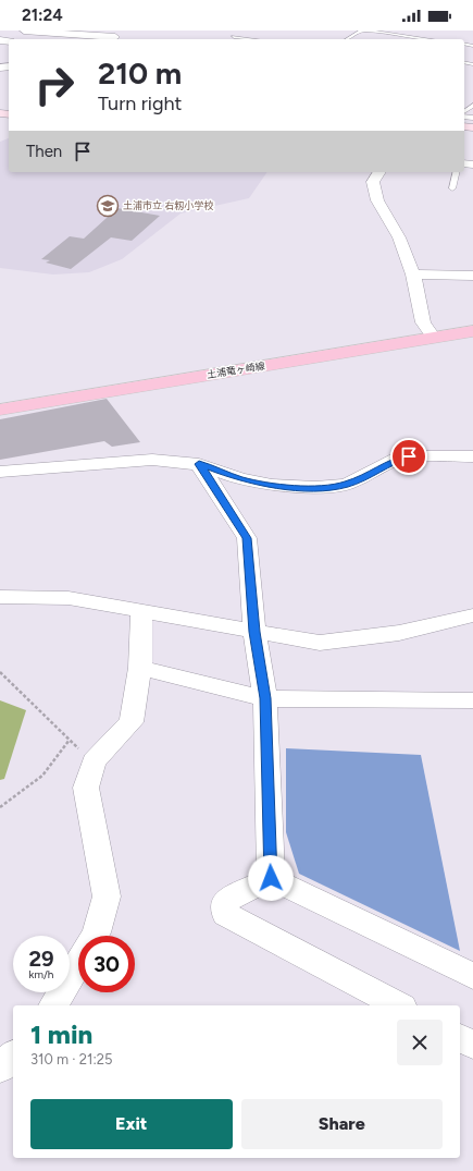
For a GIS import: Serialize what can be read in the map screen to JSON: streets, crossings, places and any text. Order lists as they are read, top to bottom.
{
  "streets": {
    "main road": ["土浦竜ヶ崎線"]
  },
  "places": {
    "school or university": ["土浦市立 右籾小学校"]
  },
  "page": {
    "status": "21:24",
    "turn": ["210 m", "Turn right"],
    "then": "Then",
    "speed": "29 km/h",
    "limit": "30",
    "heading": ["1 min", "310 m · 21:25"],
    "buttons": ["Exit", "Share"]
  }
}
